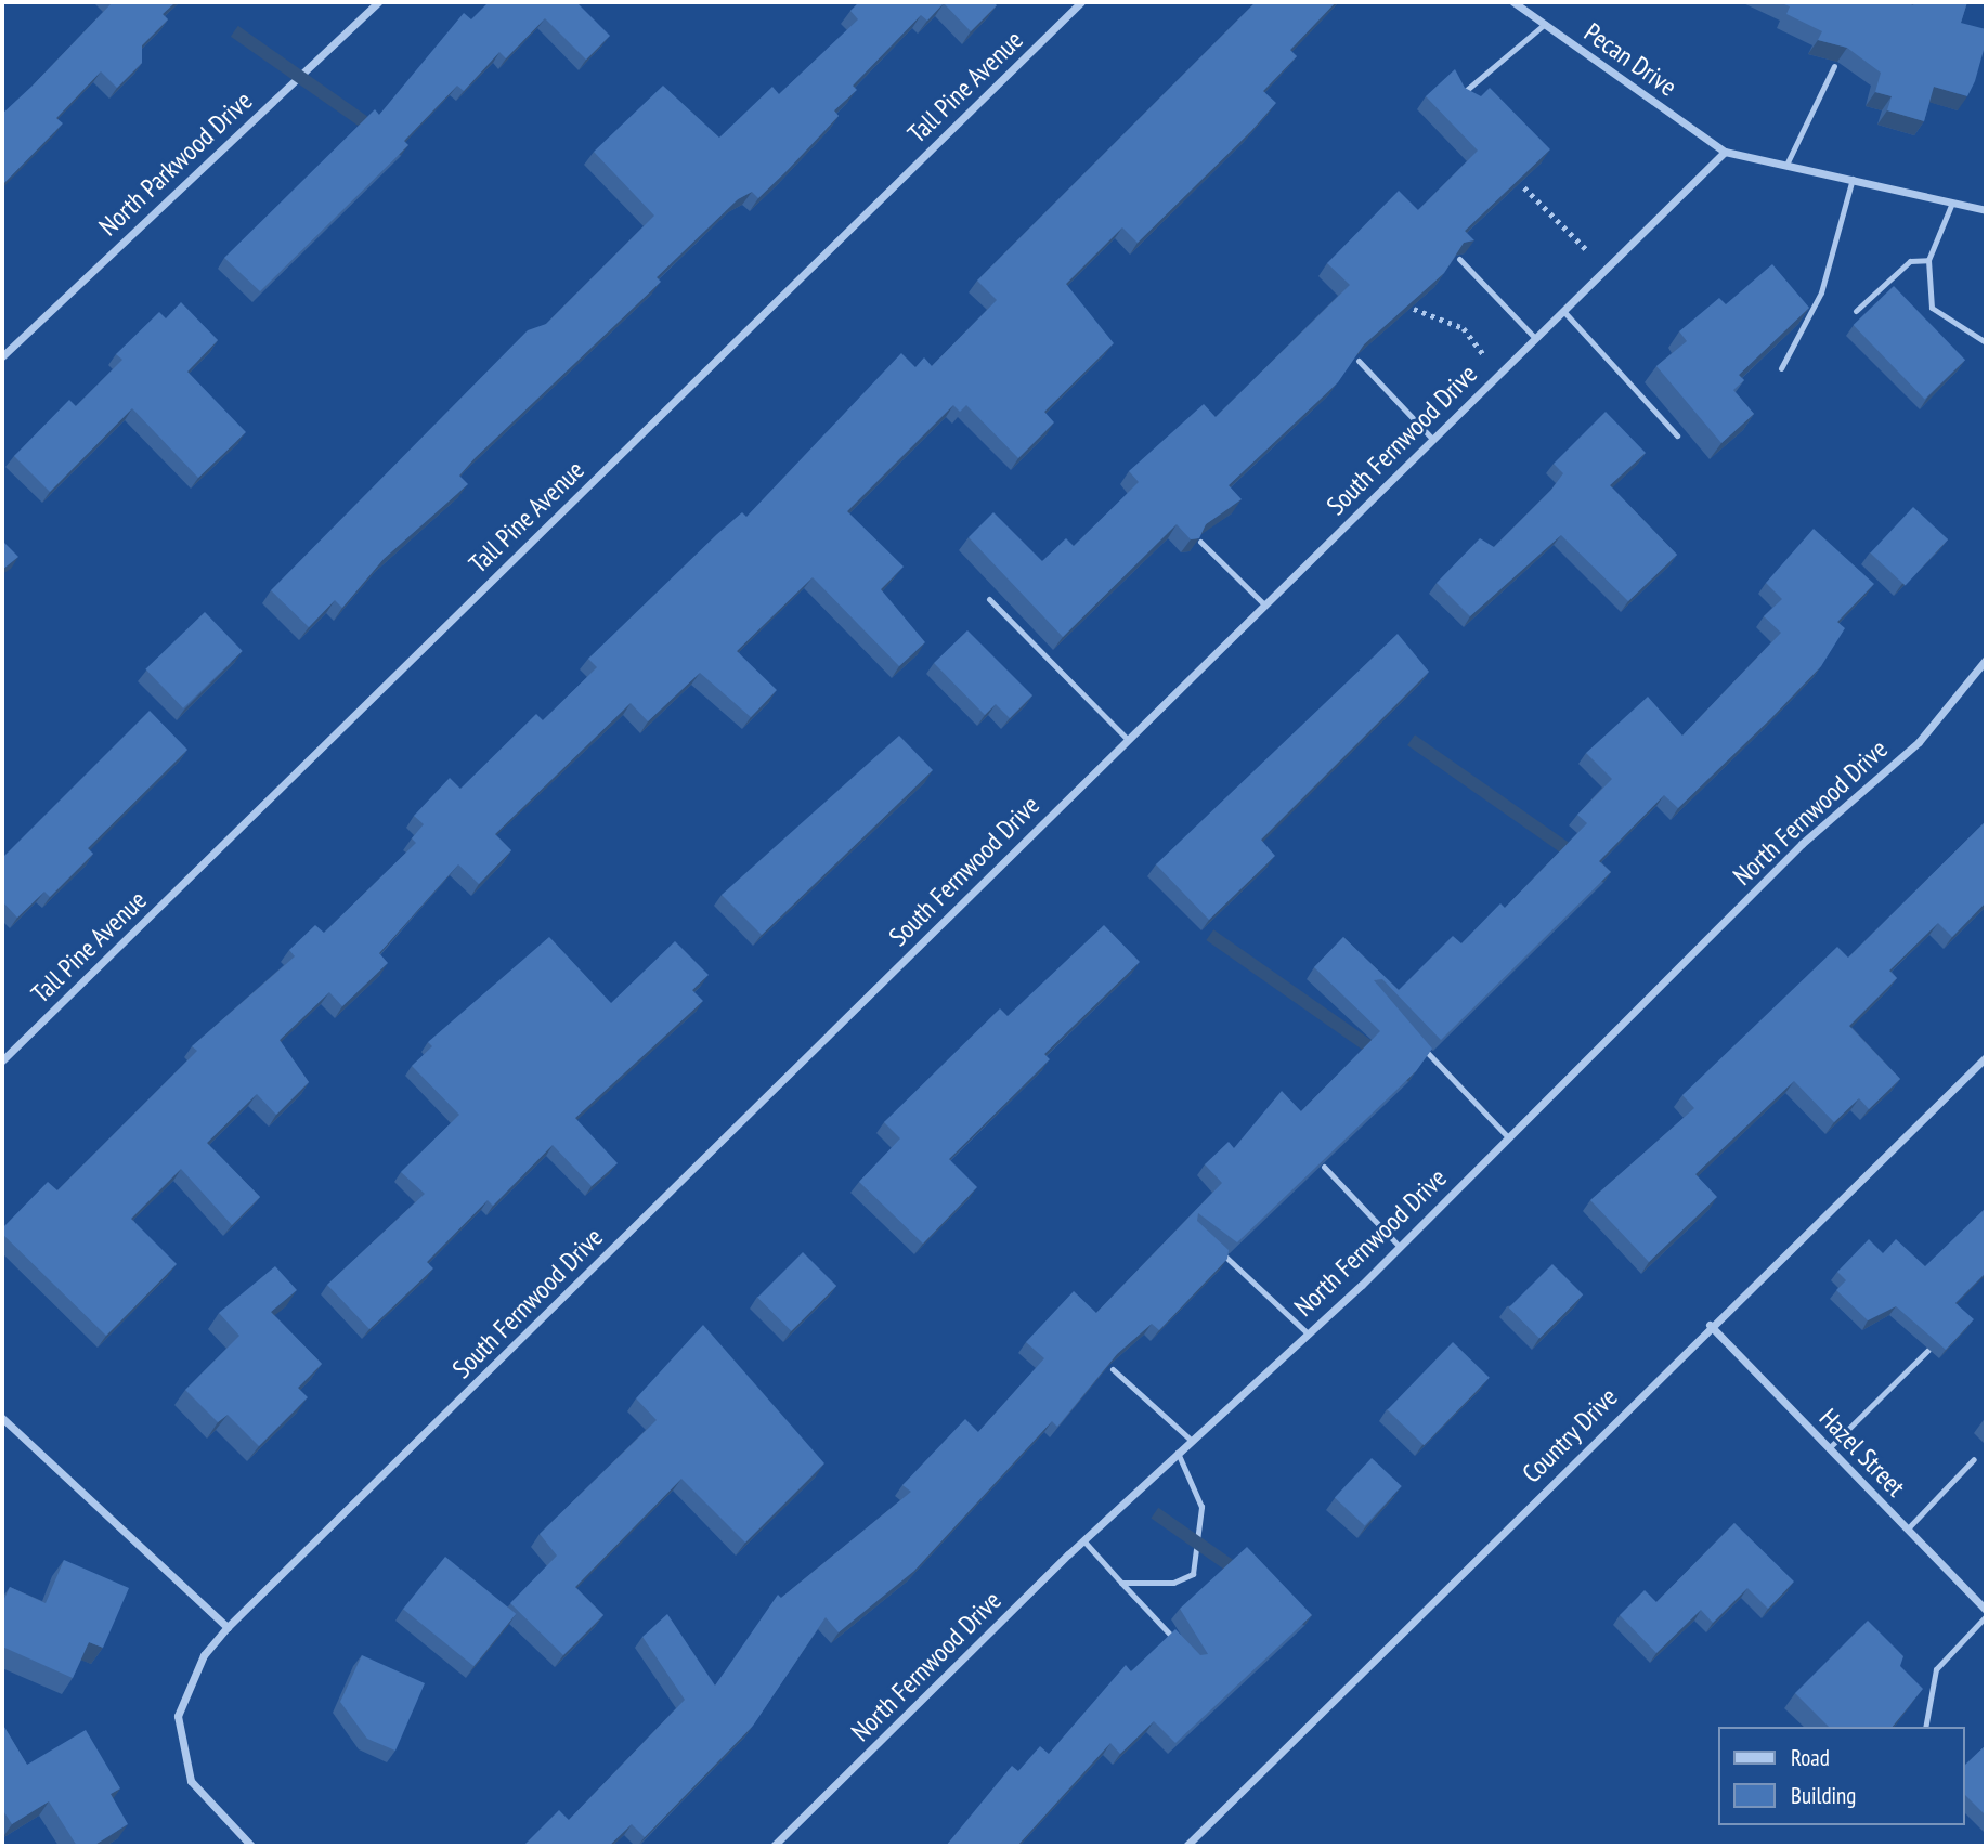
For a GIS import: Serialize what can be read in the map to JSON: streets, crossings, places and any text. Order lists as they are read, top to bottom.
{
  "streets": {
    "street": [
      "Pecan Drive",
      "Tall Pine Avenue",
      "North Parkwood Drive",
      "South Fernwood Drive",
      "North Fernwood Drive",
      "Country Drive",
      "Hazel Street"
    ]
  },
  "crossings": [
    ["Pecan Drive", "South Fernwood Drive"],
    ["Country Drive", "Hazel Street"]
  ],
  "legend": ["Road", "Building"]
}
